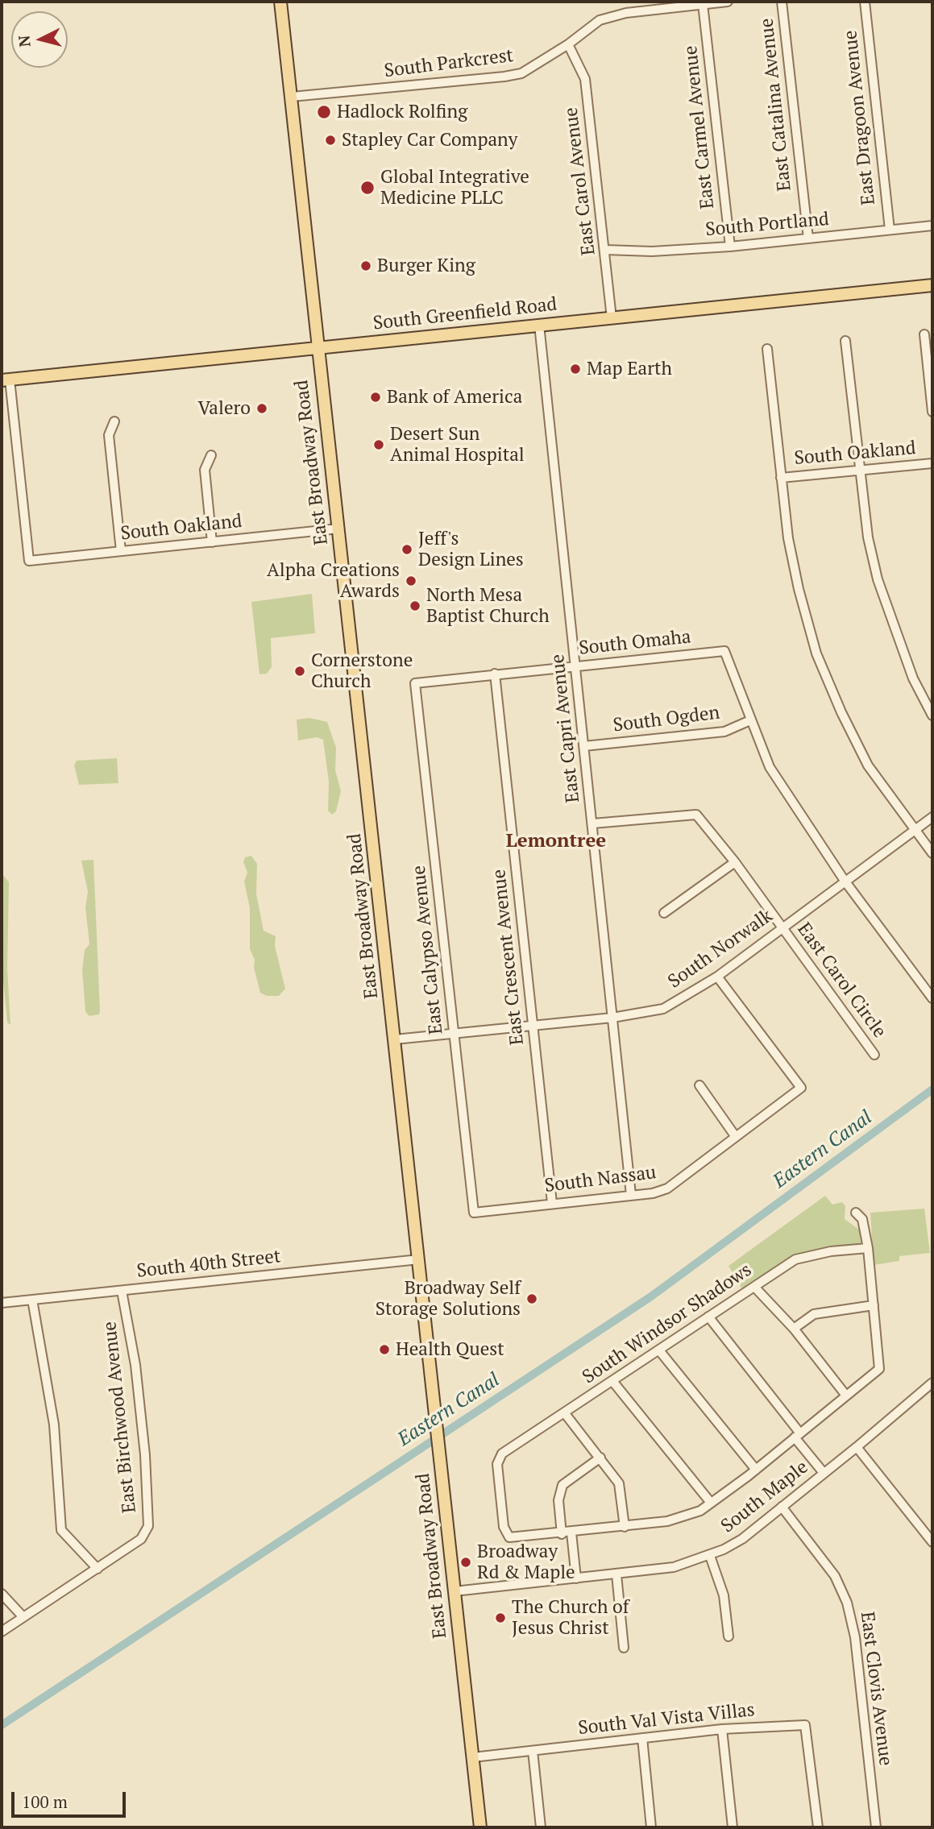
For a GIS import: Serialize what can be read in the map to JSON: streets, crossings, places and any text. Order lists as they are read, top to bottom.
{
  "streets": {
    "main road": ["South Greenfield Road", "East Broadway Road"],
    "street": [
      "South Parkcrest",
      "East Catalina Avenue",
      "East Dragoon Avenue",
      "East Carmel Avenue",
      "East Carol Avenue",
      "South Portland",
      "South Oakland",
      "South Omaha",
      "South Ogden",
      "East Capri Avenue",
      "South Norwalk",
      "East Calypso Avenue",
      "East Crescent Avenue",
      "East Carol Circle",
      "South Nassau",
      "South 40th Street",
      "South Windsor Shadows",
      "East Birchwood Avenue",
      "South Maple",
      "East Clovis Avenue",
      "South Val Vista Villas"
    ]
  },
  "crossings": [
    ["South Parkcrest", "East Carmel Avenue"],
    ["South Parkcrest", "East Carol Avenue"],
    ["South Parkcrest", "East Broadway Road"],
    ["East Catalina Avenue", "South Portland"],
    ["East Dragoon Avenue", "South Portland"],
    ["East Carmel Avenue", "South Portland"],
    ["East Carol Avenue", "South Portland"],
    ["East Carol Avenue", "South Greenfield Road"],
    ["South Greenfield Road", "South Oakland"],
    ["South Greenfield Road", "East Broadway Road"],
    ["South Greenfield Road", "East Capri Avenue"],
    ["South Oakland", "East Broadway Road"],
    ["East Broadway Road", "South Norwalk"],
    ["East Broadway Road", "South 40th Street"],
    ["East Broadway Road", "South Maple"],
    ["East Broadway Road", "South Val Vista Villas"],
    ["South Omaha", "South Ogden"],
    ["South Omaha", "East Capri Avenue"],
    ["South Omaha", "East Calypso Avenue"],
    ["South Omaha", "East Crescent Avenue"],
    ["South Ogden", "East Capri Avenue"],
    ["East Capri Avenue", "South Norwalk"],
    ["East Capri Avenue", "South Nassau"],
    ["South Norwalk", "East Calypso Avenue"],
    ["South Norwalk", "East Crescent Avenue"],
    ["South Norwalk", "East Carol Circle"],
    ["South Norwalk", "South Nassau"],
    ["East Calypso Avenue", "South Nassau"],
    ["East Crescent Avenue", "South Nassau"],
    ["South 40th Street", "East Birchwood Avenue"],
    ["South Maple", "East Clovis Avenue"]
  ],
  "districts": ["Lemontree"],
  "water": ["Eastern Canal"],
  "places": [
    "Hadlock Rolfing",
    "Stapley Car Company",
    "Global Integrative Medicine PLLC",
    "Burger King",
    "Map Earth",
    "Bank of America",
    "Valero",
    "Desert Sun Animal Hospital",
    "Jeff's Design Lines",
    "Alpha Creations Awards",
    "North Mesa Baptist Church",
    "Cornerstone Church",
    "Broadway Self Storage Solutions",
    "Health Quest",
    "Broadway Rd & Maple",
    "The Church of Jesus Christ"
  ],
  "scale_bar": "100 m",
  "north": "left"
}
